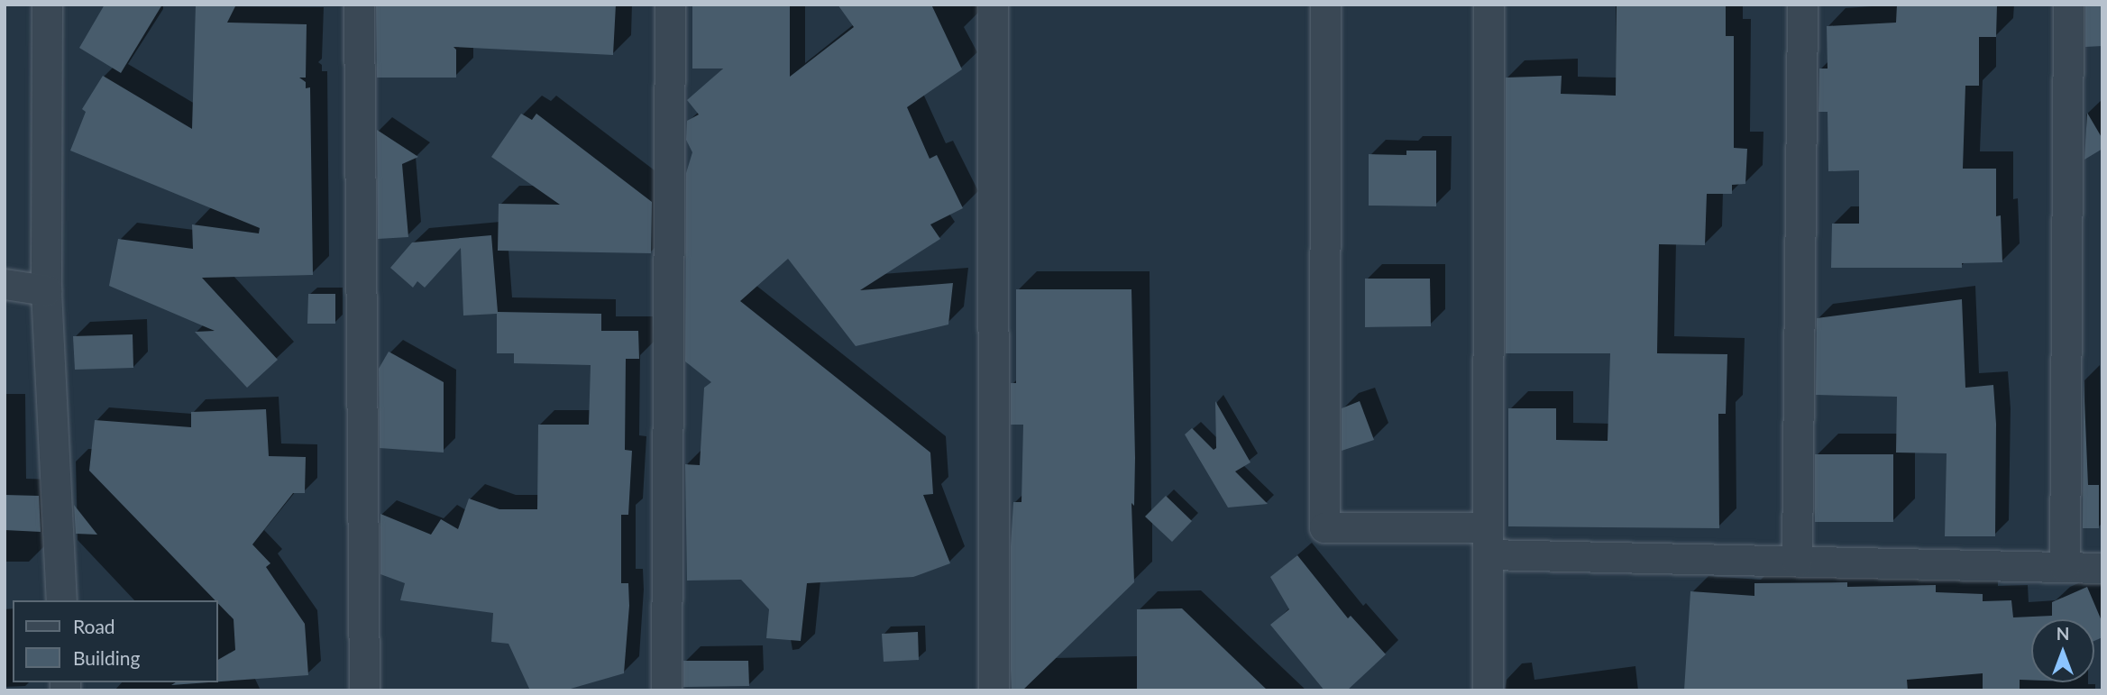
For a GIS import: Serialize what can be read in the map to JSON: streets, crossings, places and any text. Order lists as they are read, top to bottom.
{
  "legend": ["Road", "Building"],
  "north": "top"
}
